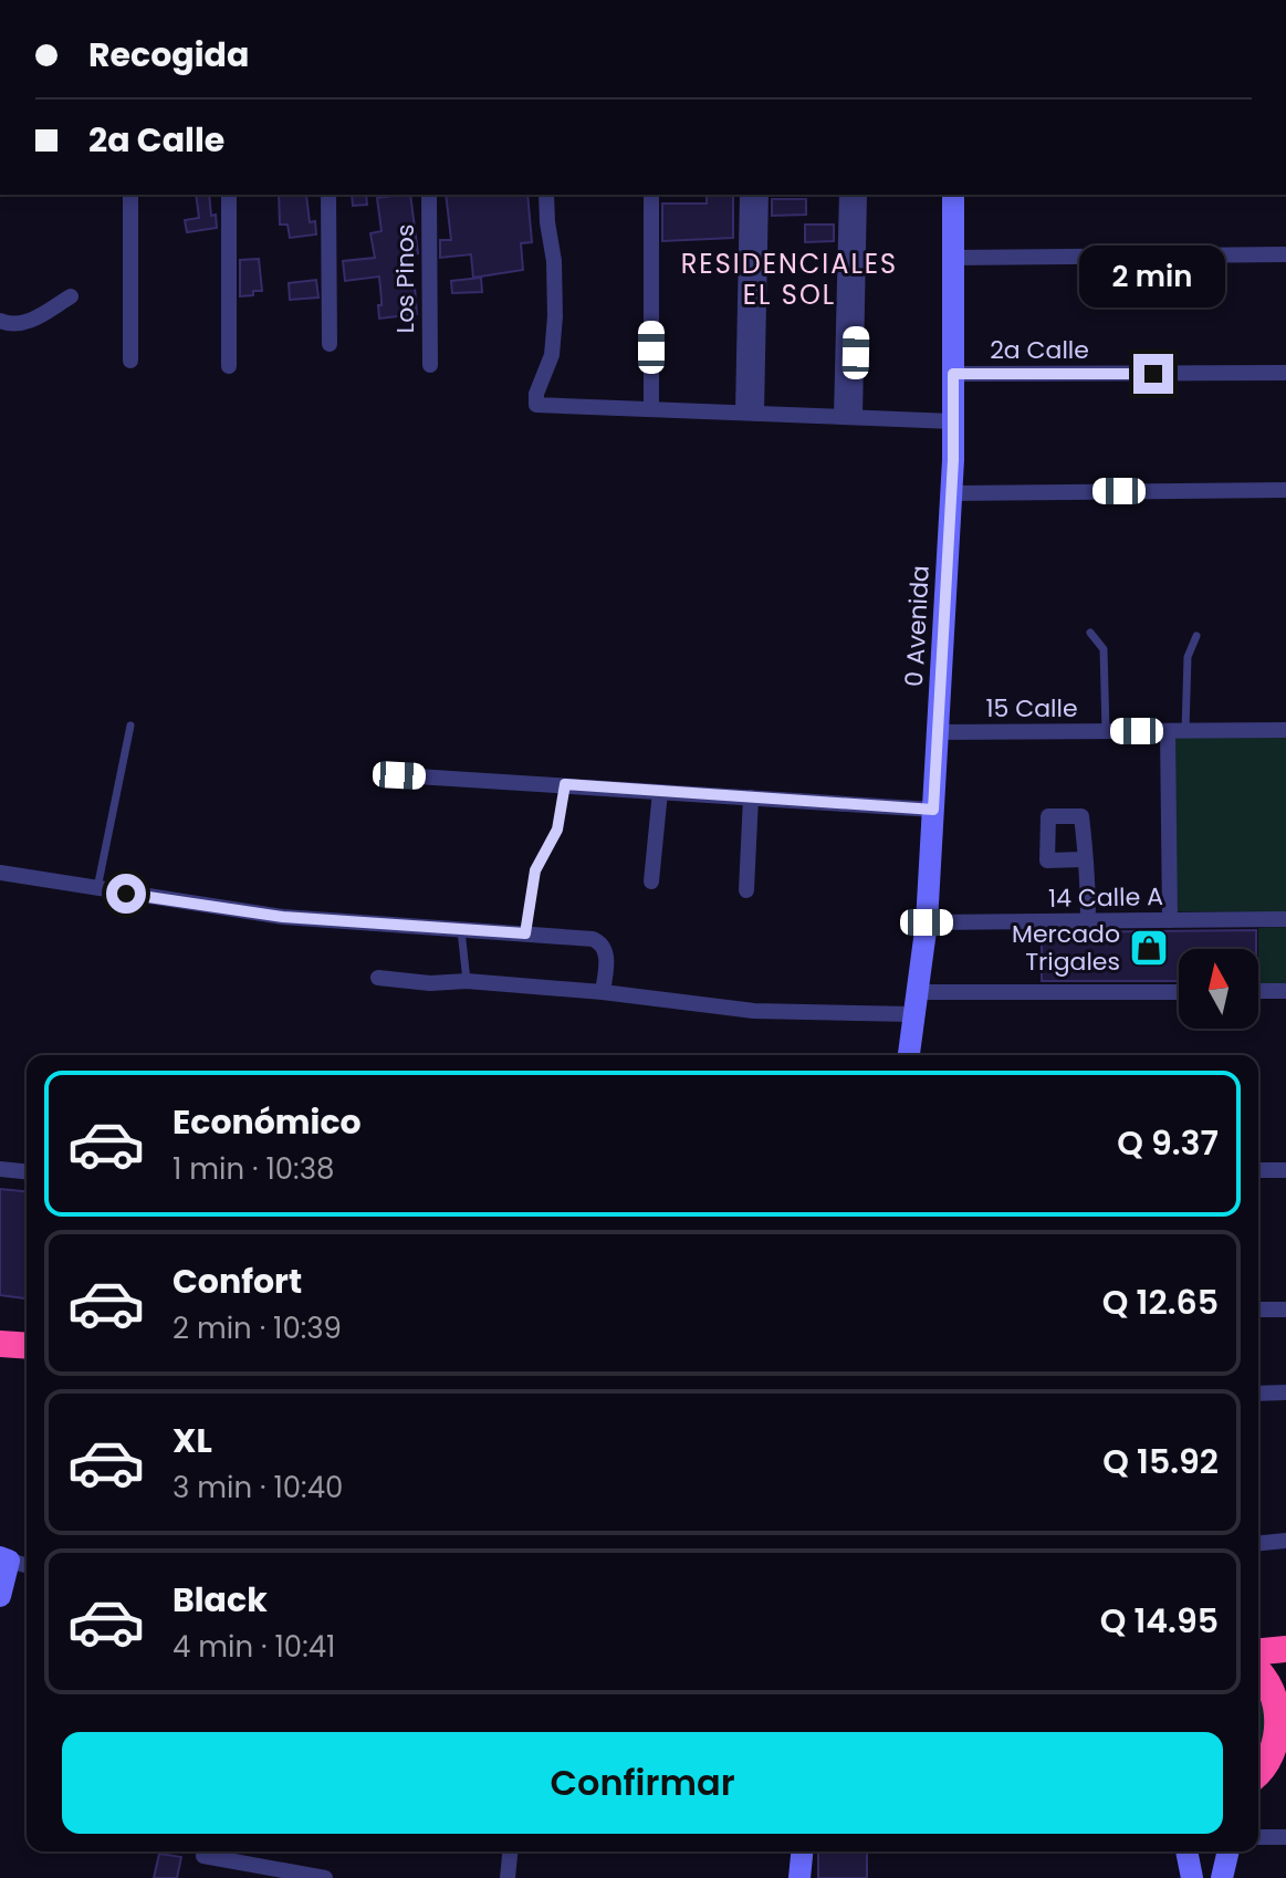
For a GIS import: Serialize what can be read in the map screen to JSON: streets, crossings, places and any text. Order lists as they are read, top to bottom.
{
  "streets": {
    "street": [
      "Los Pinos",
      "2a Calle",
      "0 Avenida",
      "15 Calle",
      "14 Calle A"
    ]
  },
  "crossings": [
    ["2a Calle", "0 Avenida"],
    ["0 Avenida", "15 Calle"],
    ["0 Avenida", "14 Calle A"]
  ],
  "districts": ["RESIDENCIALES EL SOL"],
  "places": {
    "shop": ["Mercado Trigales"]
  },
  "north": "top",
  "page": {
    "banner": ["Recogida", "2a Calle"],
    "bubble": "2 min",
    "list": [
      {
        "name": "Económico",
        "note": "1 min · 10:38",
        "value": "Q 9.37"
      },
      {
        "name": "Confort",
        "note": "2 min · 10:39",
        "value": "Q 12.65"
      },
      {
        "name": "XL",
        "note": "3 min · 10:40",
        "value": "Q 15.92"
      },
      {
        "name": "Black",
        "note": "4 min · 10:41",
        "value": "Q 14.95"
      }
    ],
    "buttons": "Confirmar"
  }
}
